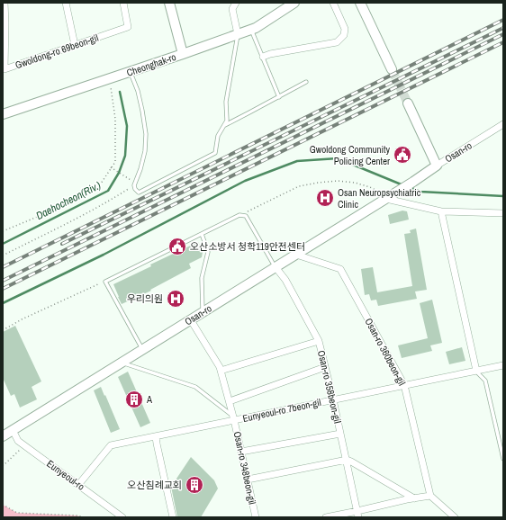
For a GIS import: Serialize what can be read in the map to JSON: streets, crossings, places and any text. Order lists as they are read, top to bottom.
{
  "streets": {
    "street": [
      "Gwoldong-ro 69beon-gil",
      "Cheonghak-ro",
      "Osan-ro",
      "Osan-ro 360beon-gil",
      "Osan-ro 358beon-gil",
      "Eunyeoul-ro 7beon-gil",
      "Osan-ro 348beon-gil",
      "Eunyeoul-ro"
    ]
  },
  "crossings": [
    ["Osan-ro", "Osan-ro 360beon-gil"],
    ["Osan-ro", "Osan-ro 358beon-gil"],
    ["Osan-ro", "Osan-ro 348beon-gil"],
    ["Osan-ro", "Eunyeoul-ro"],
    ["Osan-ro 360beon-gil", "Eunyeoul-ro 7beon-gil"],
    ["Osan-ro 358beon-gil", "Eunyeoul-ro 7beon-gil"],
    ["Eunyeoul-ro 7beon-gil", "Osan-ro 348beon-gil"],
    ["Eunyeoul-ro 7beon-gil", "Eunyeoul-ro"]
  ],
  "water": ["Daehocheon(Riv.)"],
  "places": {
    "public building": ["Gwoldong Community Policing Center", "오산소방서 청학119안전센터"],
    "hospital": ["Osan Neuropsychiatric Clinic", "우리의원"],
    "building": ["A", "오산침례교회"]
  }
}
